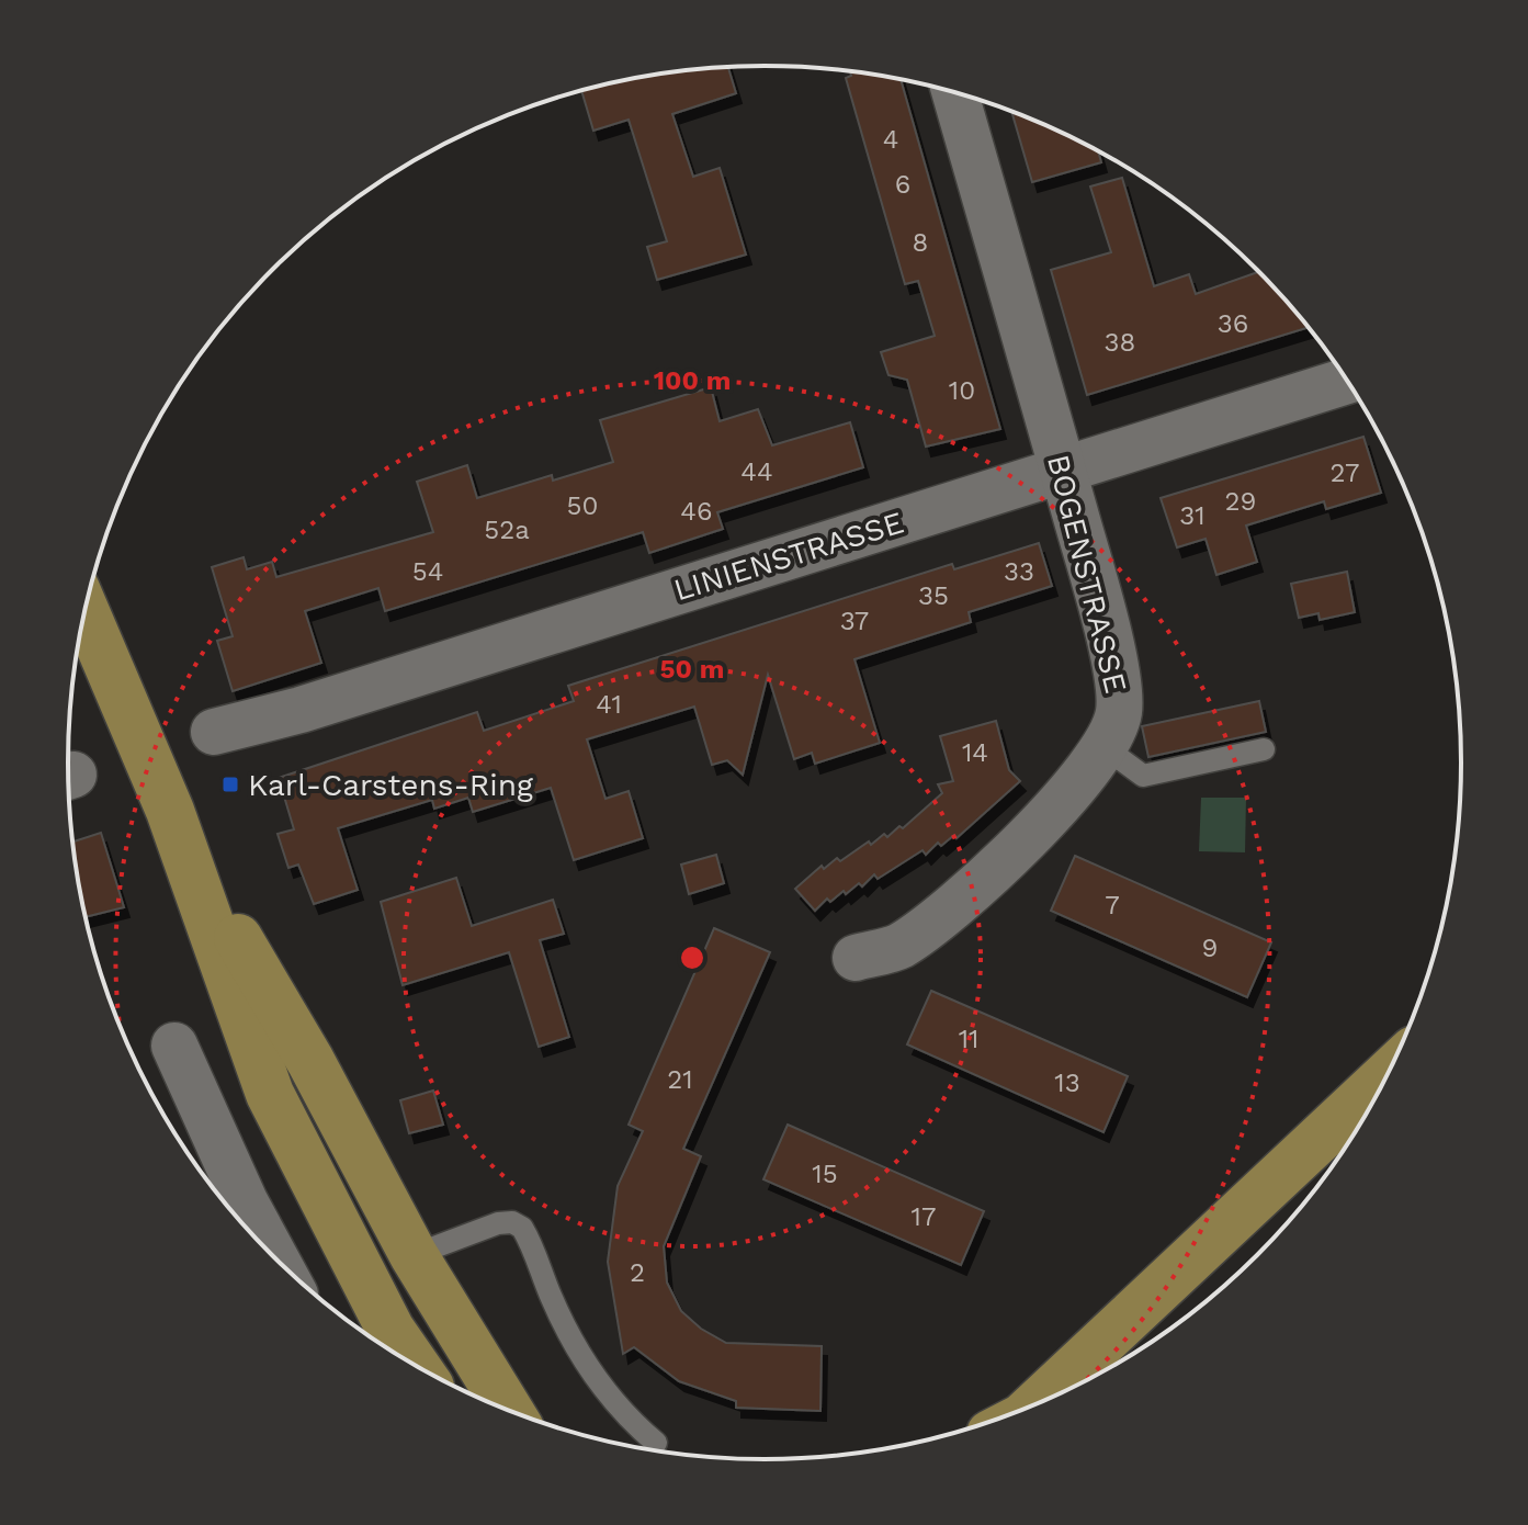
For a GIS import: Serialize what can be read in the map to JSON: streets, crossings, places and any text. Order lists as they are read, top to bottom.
{
  "streets": {
    "street": ["LINIENSTRASSE", "BOGENSTRASSE"]
  },
  "crossings": [
    ["LINIENSTRASSE", "BOGENSTRASSE"]
  ],
  "places": {
    "transit": ["Karl-Carstens-Ring"]
  },
  "house_numbers": [
    "4",
    "6",
    "8",
    "36",
    "38",
    "10",
    "44",
    "27",
    "29",
    "50",
    "46",
    "31",
    "52a",
    "54",
    "33",
    "35",
    "37",
    "41",
    "14",
    "7",
    "9",
    "11",
    "21",
    "13",
    "15",
    "17",
    "2"
  ],
  "rings": ["100 m", "50 m"]
}
